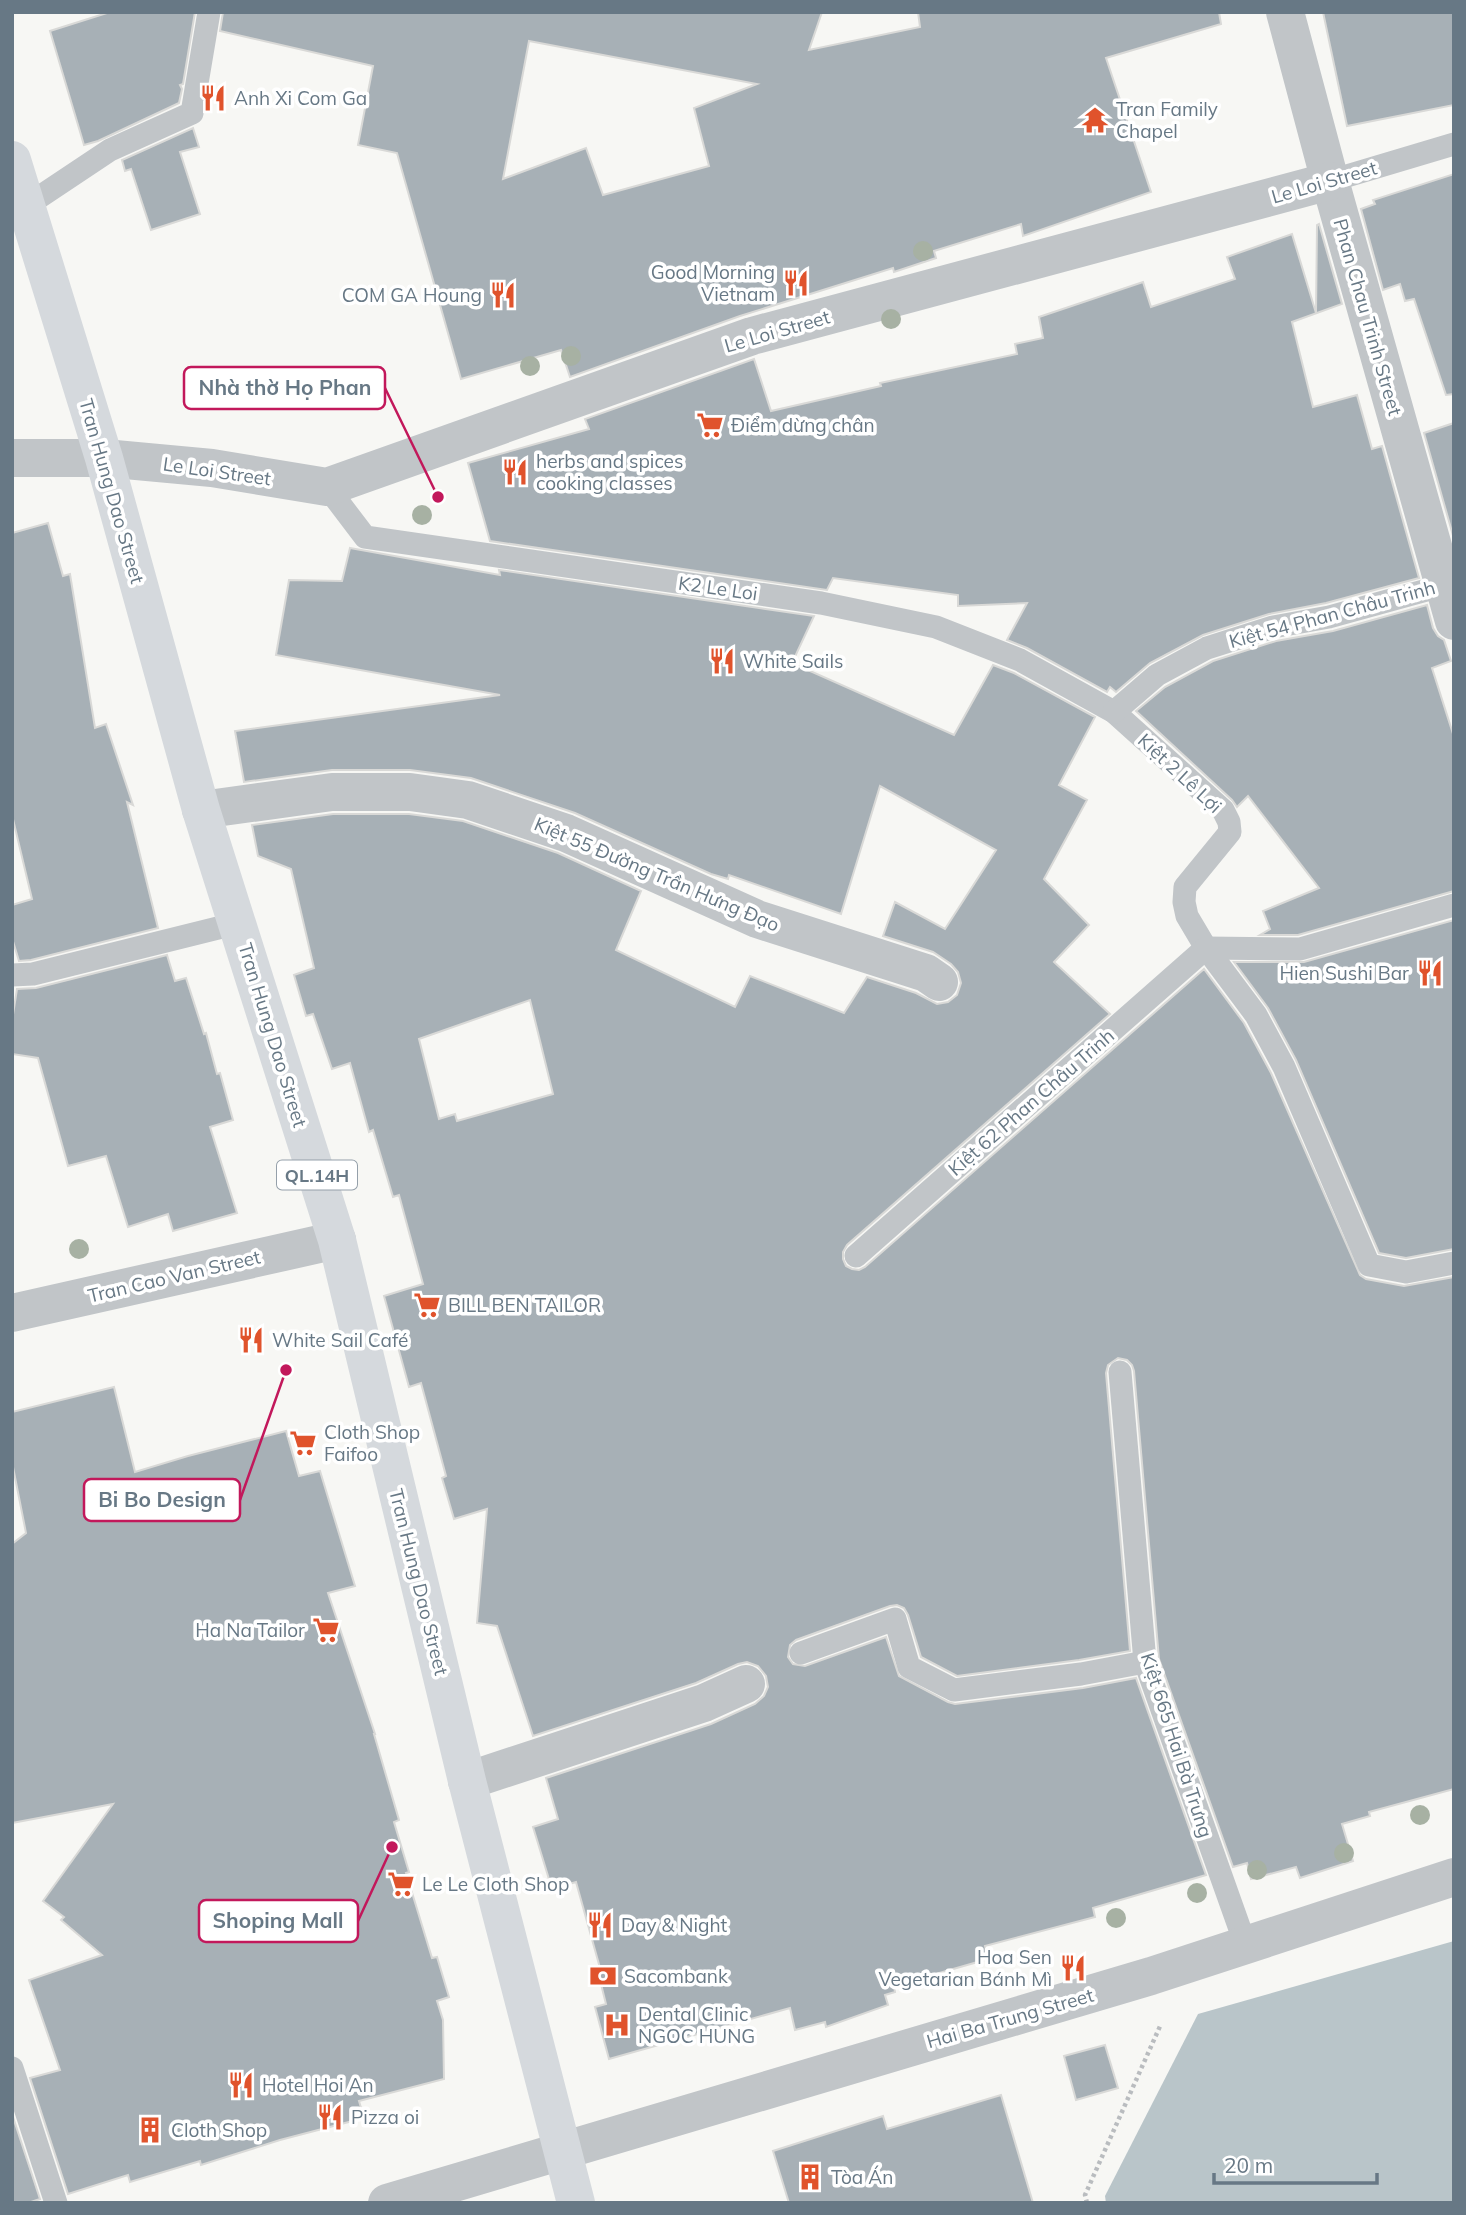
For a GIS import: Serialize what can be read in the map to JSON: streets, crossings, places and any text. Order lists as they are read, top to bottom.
{
  "streets": {
    "main road": ["Tran Hung Dao Street", "QL.14H"],
    "street": [
      "Le Loi Street",
      "Phan Chau Trinh Street",
      "Kiệt 55 Đường Trần Hưng Đạo",
      "Tran Cao Van Street",
      "Hai Ba Trung Street"
    ],
    "lane": [
      "K2 Le Loi",
      "Kiệt 54 Phan Châu Trinh",
      "Kiệt 2 Lê Lợi",
      "Kiệt 62 Phan Châu Trinh",
      "Kiệt 665 Hai Bà Trưng"
    ]
  },
  "crossings": [
    ["Le Loi Street", "Phan Chau Trinh Street"],
    ["Le Loi Street", "Tran Hung Dao Street"],
    ["Le Loi Street", "K2 Le Loi"],
    ["Phan Chau Trinh Street", "Kiệt 54 Phan Châu Trinh"],
    ["Tran Hung Dao Street", "Kiệt 55 Đường Trần Hưng Đạo"],
    ["Tran Hung Dao Street", "Tran Cao Van Street"],
    ["Tran Hung Dao Street", "Hai Ba Trung Street"],
    ["K2 Le Loi", "Kiệt 54 Phan Châu Trinh"],
    ["K2 Le Loi", "Kiệt 2 Lê Lợi"],
    ["Kiệt 54 Phan Châu Trinh", "Kiệt 2 Lê Lợi"],
    ["Kiệt 2 Lê Lợi", "Kiệt 62 Phan Châu Trinh"],
    ["Kiệt 665 Hai Bà Trưng", "Hai Ba Trung Street"]
  ],
  "places": {
    "restaurant": [
      "Anh Xi Com Ga",
      "Good Morning Vietnam",
      "COM GA Houng",
      "herbs and spices cooking classes",
      "White Sails",
      "Hien Sushi Bar",
      "White Sail Café",
      "Day & Night",
      "Hoa Sen Vegetarian Bánh Mì",
      "Hotel Hoi An",
      "Pizza oi"
    ],
    "temple": ["Tran Family Chapel"],
    "supermarket": [
      "Điểm dừng chân",
      "BILL BEN TAILOR",
      "Cloth Shop Faifoo",
      "Ha Na Tailor",
      "Le Le Cloth Shop"
    ],
    "other": ["Nhà thờ Họ Phan", "Bi Bo Design", "Shoping Mall"],
    "bank": ["Sacombank"],
    "hospital": ["Dental Clinic NGOC HUNG"],
    "building": ["Cloth Shop", "Tòa Án"]
  },
  "scale_bar": "20 m"
}
